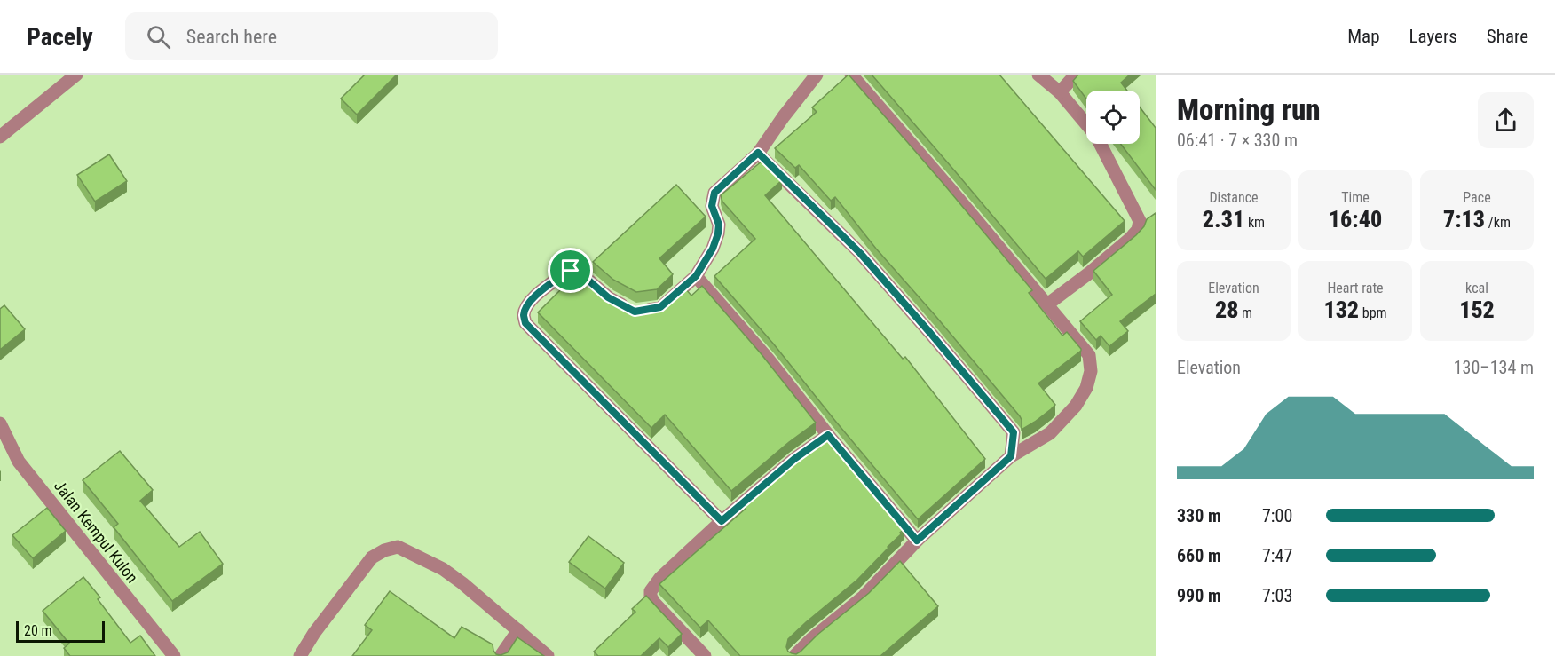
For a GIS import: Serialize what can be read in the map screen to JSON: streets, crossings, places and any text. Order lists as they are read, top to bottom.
{
  "streets": {
    "street": ["Jalan Kempul Kulon"]
  },
  "scale_bar": "20 m",
  "page": {
    "header": "Pacely",
    "search": "Search here",
    "nav": ["Map", "Layers", "Share"],
    "heading": ["Morning run", "06:41 · 7 × 330 m"],
    "stats": [
      ["Distance", "2.31 km"],
      ["Time", "16:40"],
      ["Pace", "7:13 /km"],
      ["Elevation", "28 m"],
      ["Heart rate", "132 bpm"],
      ["kcal", "152"]
    ],
    "chart": ["Elevation", "130–134 m"],
    "list": [
      {
        "name": "330 m",
        "note": "7:00"
      },
      {
        "name": "660 m",
        "note": "7:47"
      },
      {
        "name": "990 m",
        "note": "7:03"
      }
    ],
    "scale": "20 m"
  }
}
